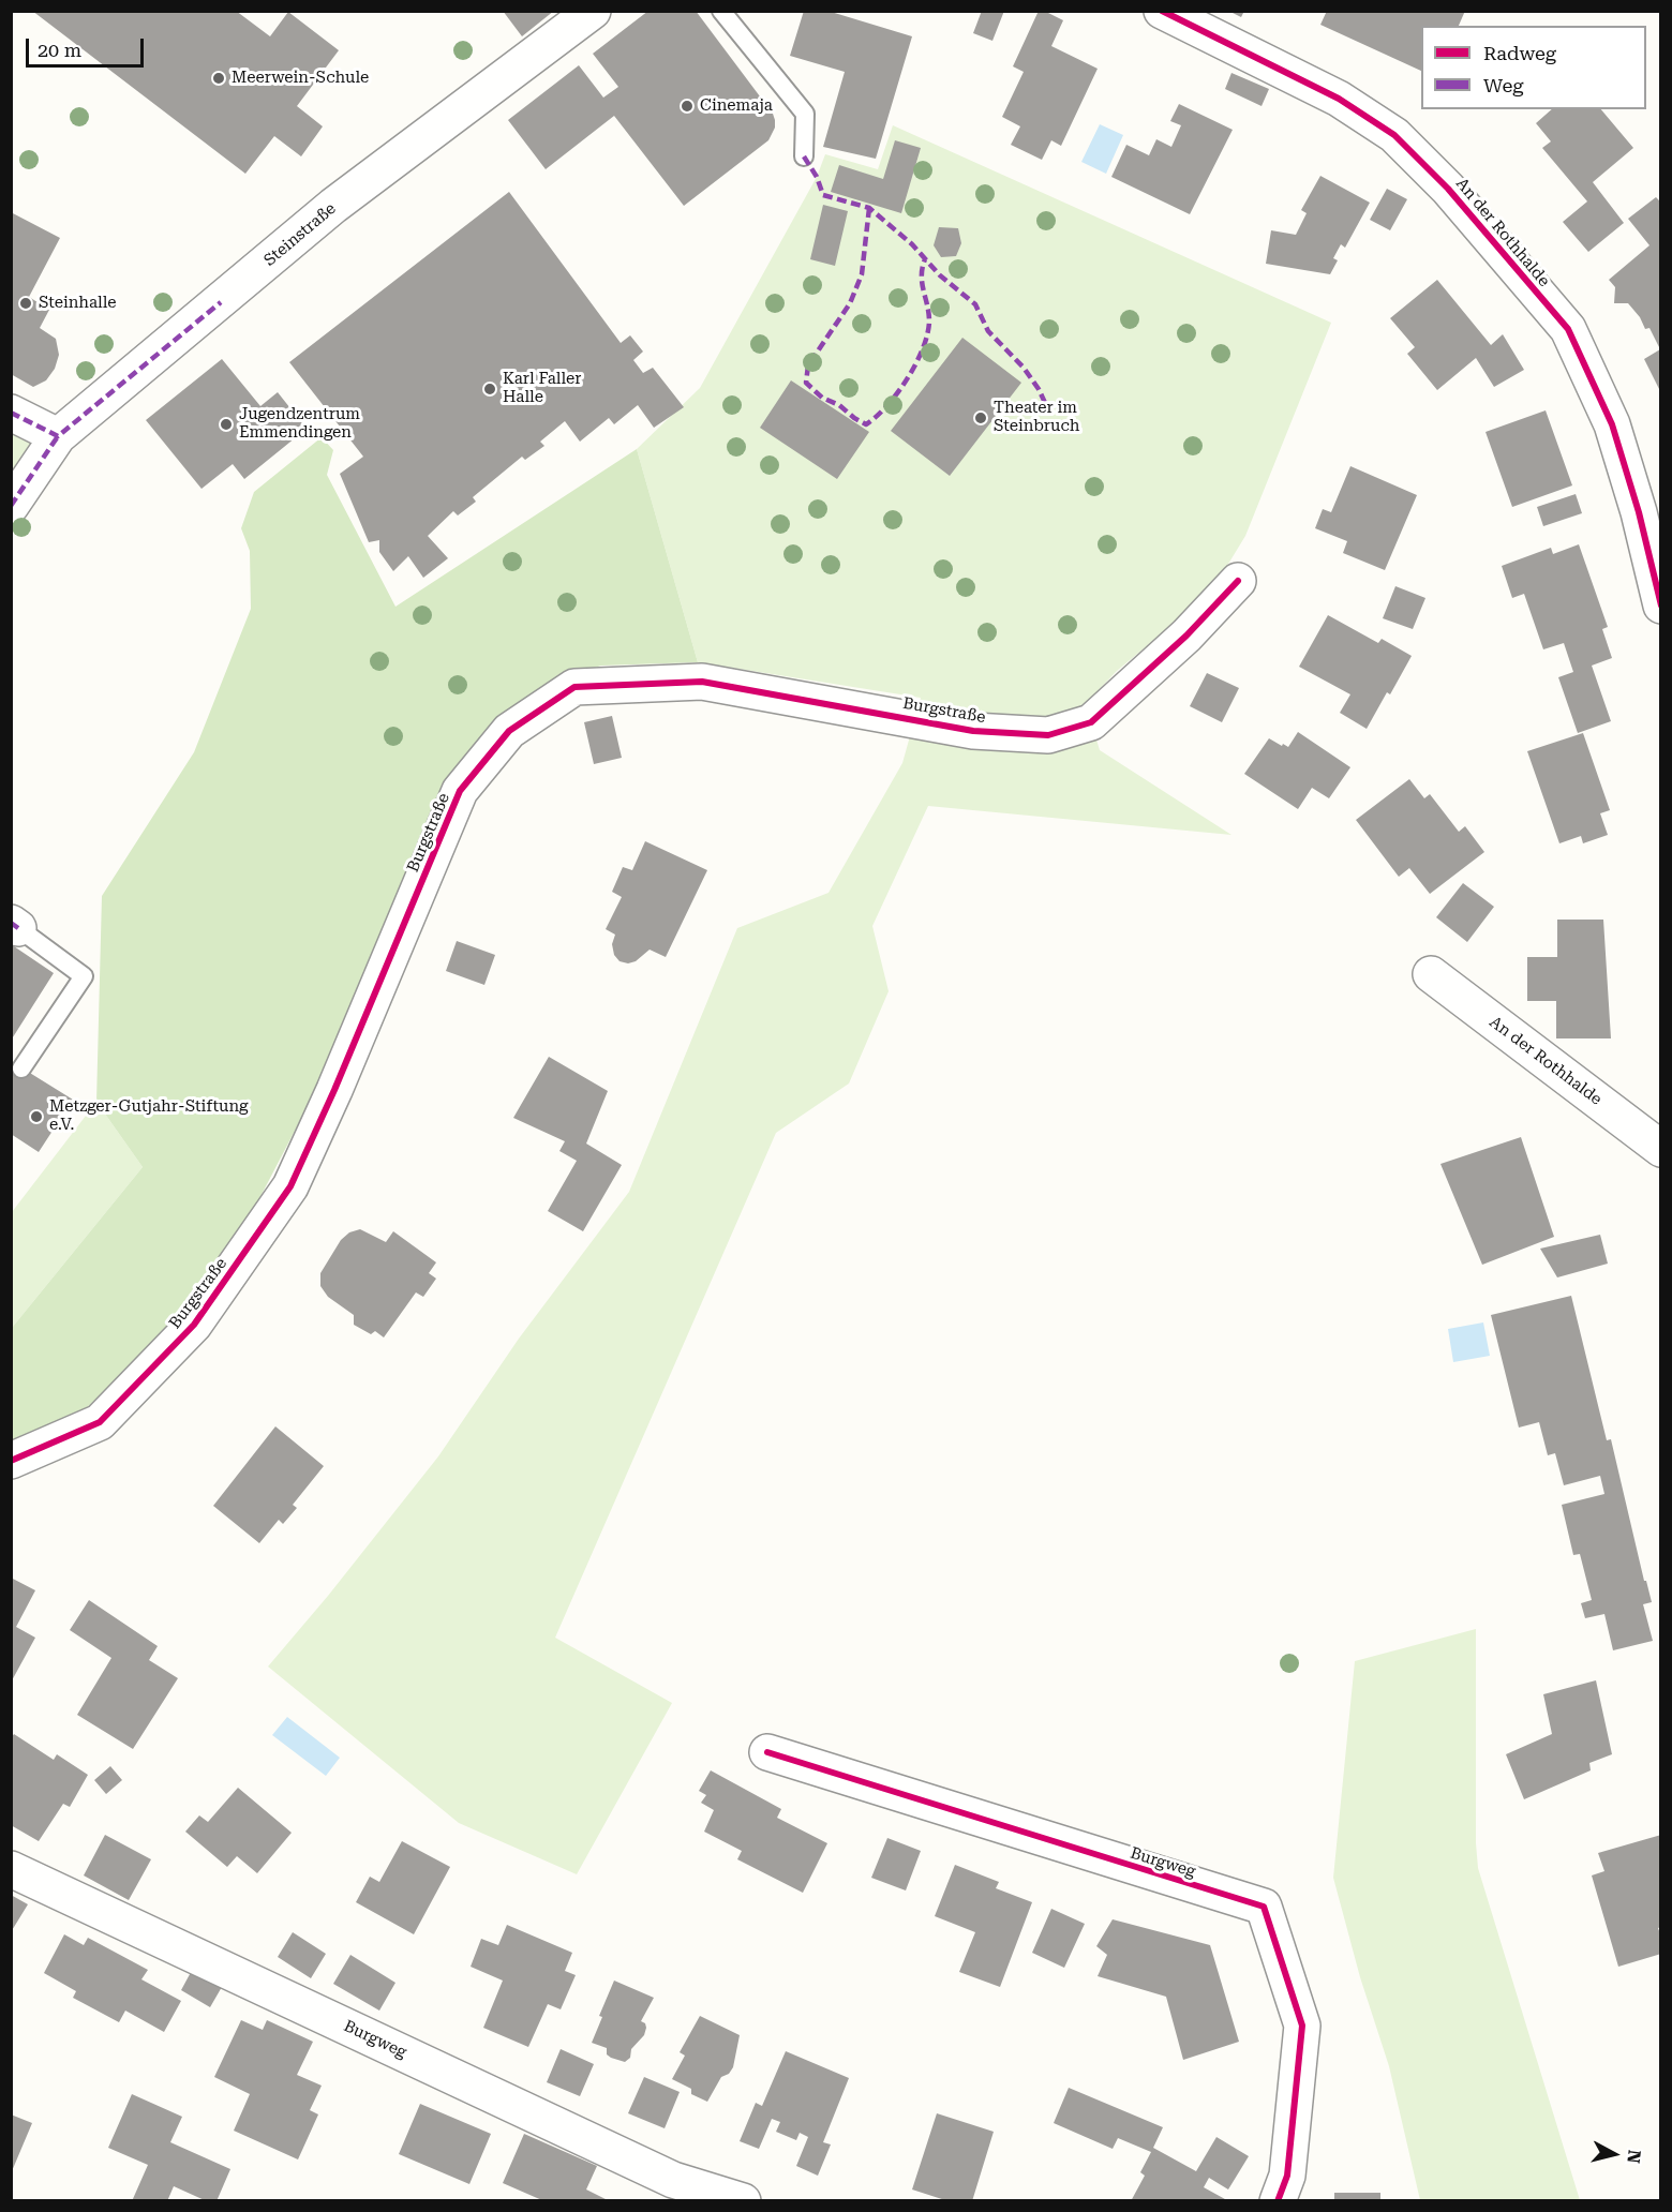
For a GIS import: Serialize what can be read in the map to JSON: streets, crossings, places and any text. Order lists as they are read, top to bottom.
{
  "streets": {
    "street": [
      "An der Rothhalde",
      "Steinstraße",
      "Burgstraße",
      "Burgweg"
    ]
  },
  "places": [
    "Meerwein-Schule",
    "Cinemaja",
    "Steinhalle",
    "Karl Faller Halle",
    "Theater im Steinbruch",
    "Jugendzentrum Emmendingen",
    "Metzger-Gutjahr-Stiftung e.V."
  ],
  "legend": ["Radweg", "Weg"],
  "scale_bar": "20 m",
  "north": "right"
}
